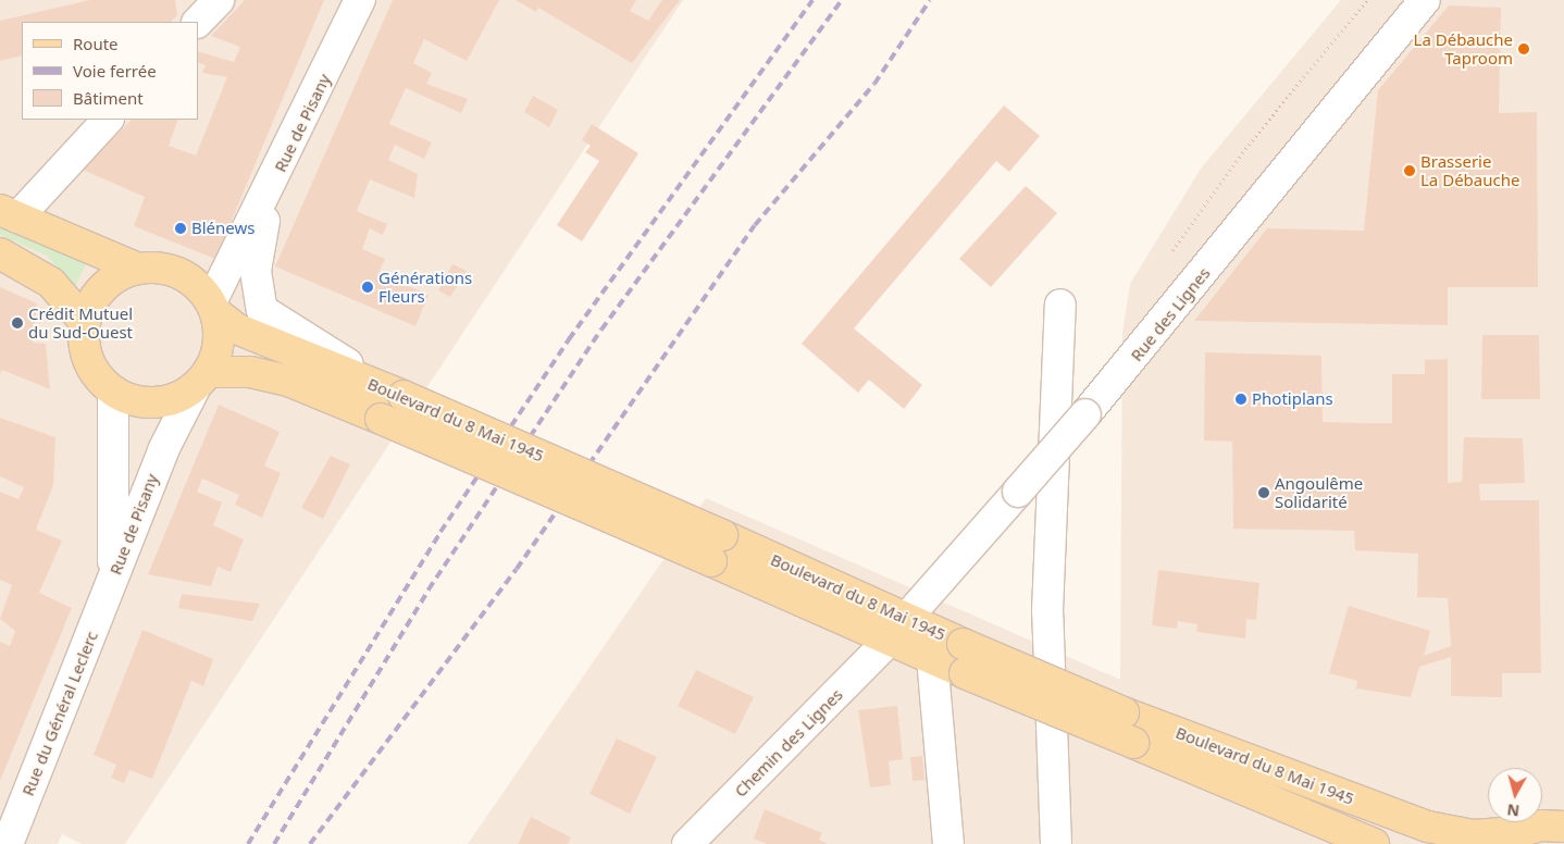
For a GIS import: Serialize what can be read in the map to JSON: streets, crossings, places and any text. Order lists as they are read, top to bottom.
{
  "streets": {
    "main road": ["Boulevard du 8 Mai 1945"],
    "street": [
      "Rue de Pisany",
      "Rue des Lignes",
      "Rue du Général Leclerc",
      "Chemin des Lignes"
    ]
  },
  "crossings": [
    ["Rue de Pisany", "Boulevard du 8 Mai 1945"],
    ["Rue de Pisany", "Rue du Général Leclerc"],
    ["Rue des Lignes", "Boulevard du 8 Mai 1945"],
    ["Rue des Lignes", "Chemin des Lignes"],
    ["Boulevard du 8 Mai 1945", "Chemin des Lignes"]
  ],
  "places": [
    "La Débauche Taproom",
    "Brasserie La Débauche",
    "Blénews",
    "Générations Fleurs",
    "Crédit Mutuel du Sud-Ouest",
    "Photiplans",
    "Angoulême Solidarité"
  ],
  "legend": ["Route", "Voie ferrée", "Bâtiment"],
  "north": "bottom"
}
